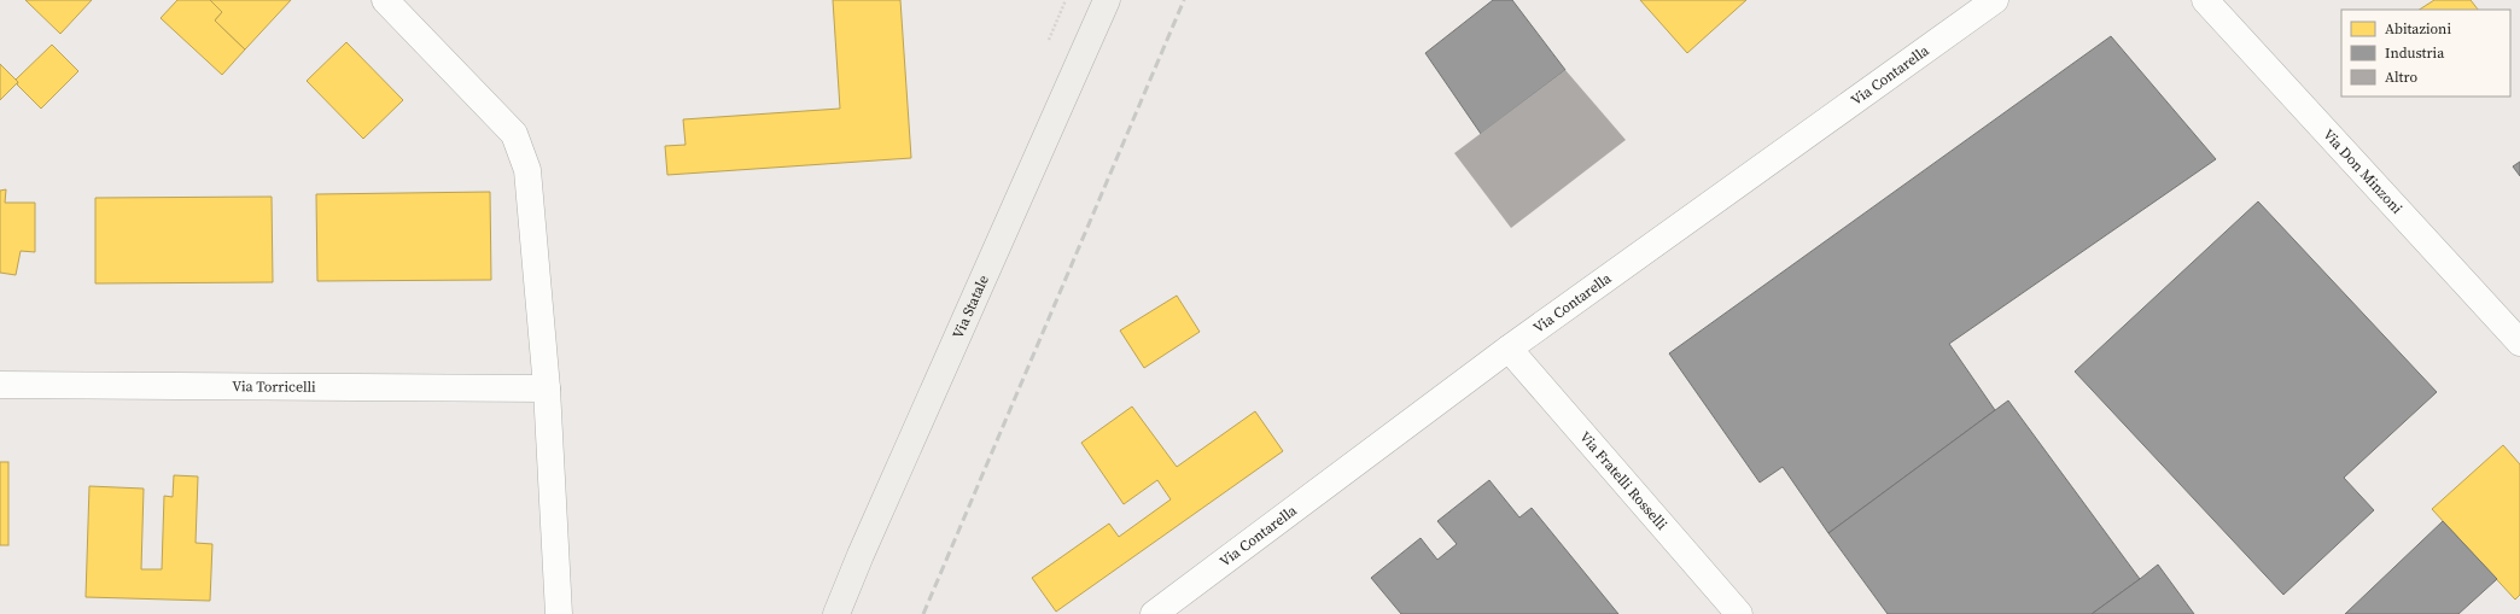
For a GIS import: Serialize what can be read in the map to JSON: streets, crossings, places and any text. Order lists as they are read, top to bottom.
{
  "streets": {
    "main road": ["Via Statale"],
    "street": [
      "Via Contarella",
      "Via Don Minzoni",
      "Via Torricelli",
      "Via Fratelli Rosselli"
    ]
  },
  "crossings": [
    ["Via Contarella", "Via Fratelli Rosselli"]
  ],
  "legend": ["Abitazioni", "Industria", "Altro"]
}
